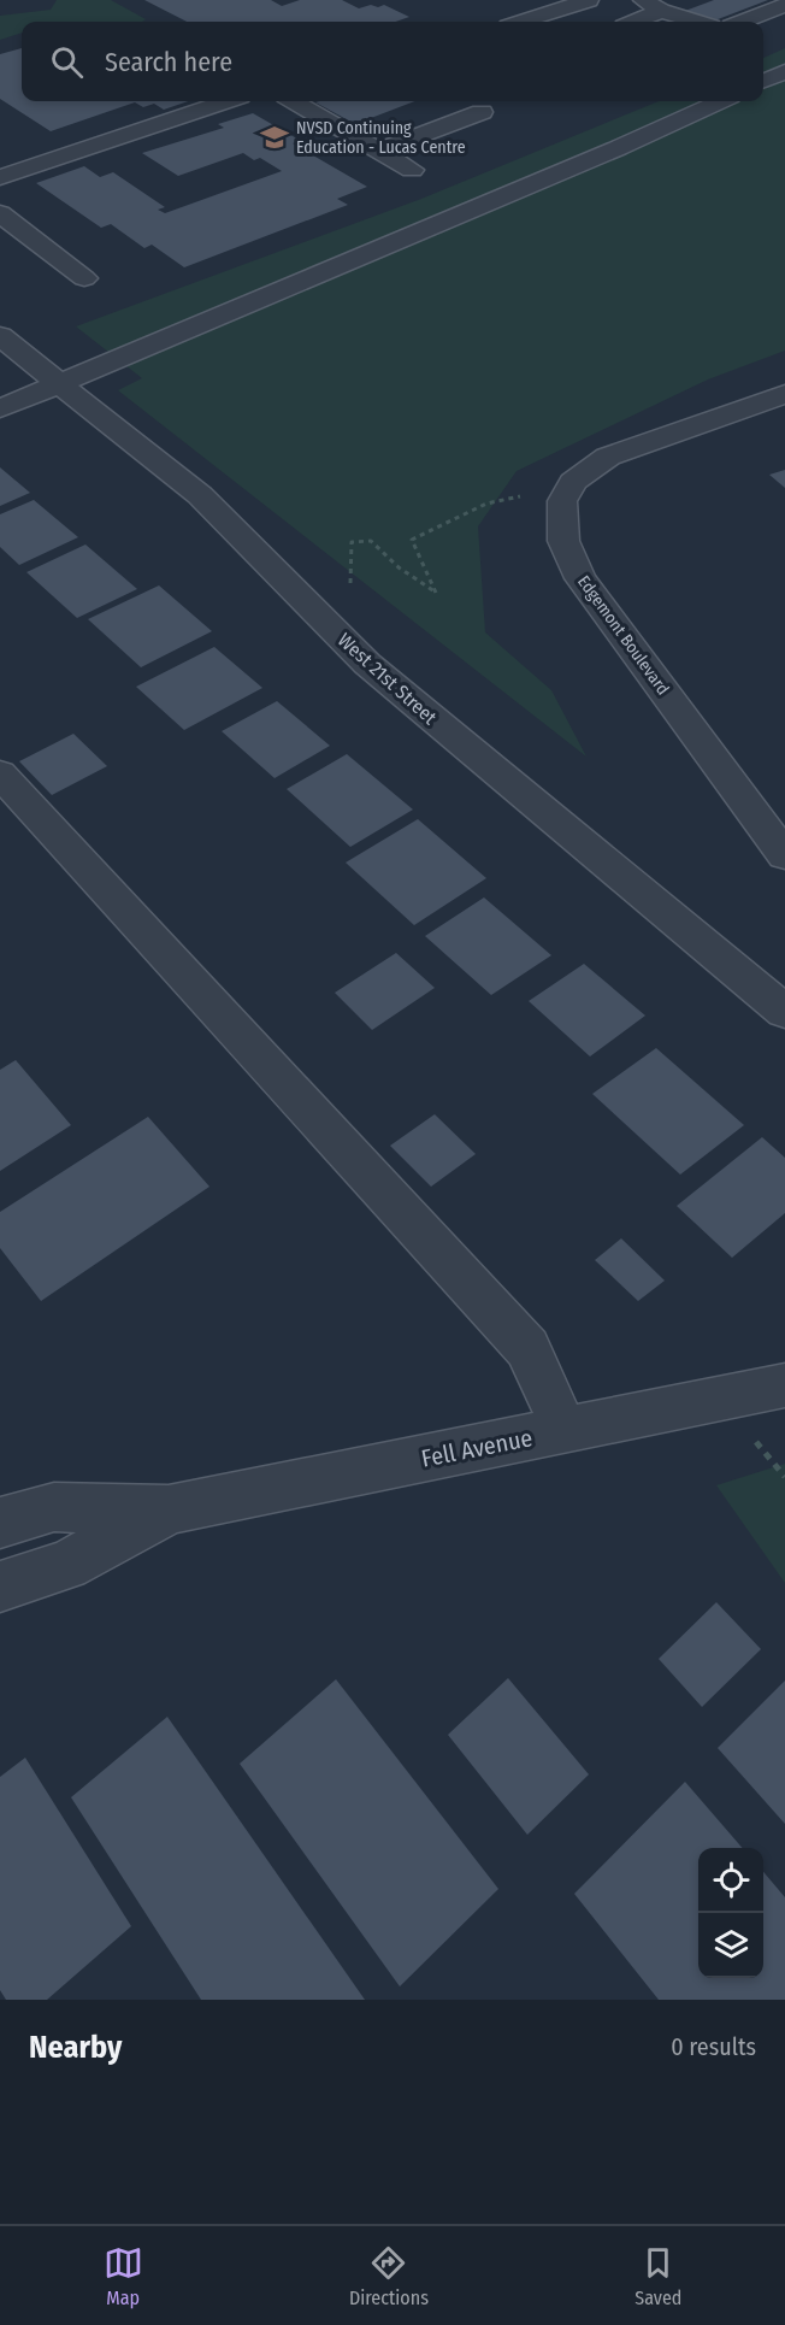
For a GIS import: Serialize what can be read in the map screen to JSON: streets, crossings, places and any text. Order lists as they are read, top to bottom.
{
  "streets": {
    "street": ["Edgemont Boulevard", "West 21st Street", "Fell Avenue"]
  },
  "places": {
    "school or university": ["NVSD Continuing Education - Lucas Centre"]
  },
  "page": {
    "search": "Search here",
    "heading": ["Nearby", "0 results"],
    "nav": ["Map", "Directions", "Saved"]
  }
}
